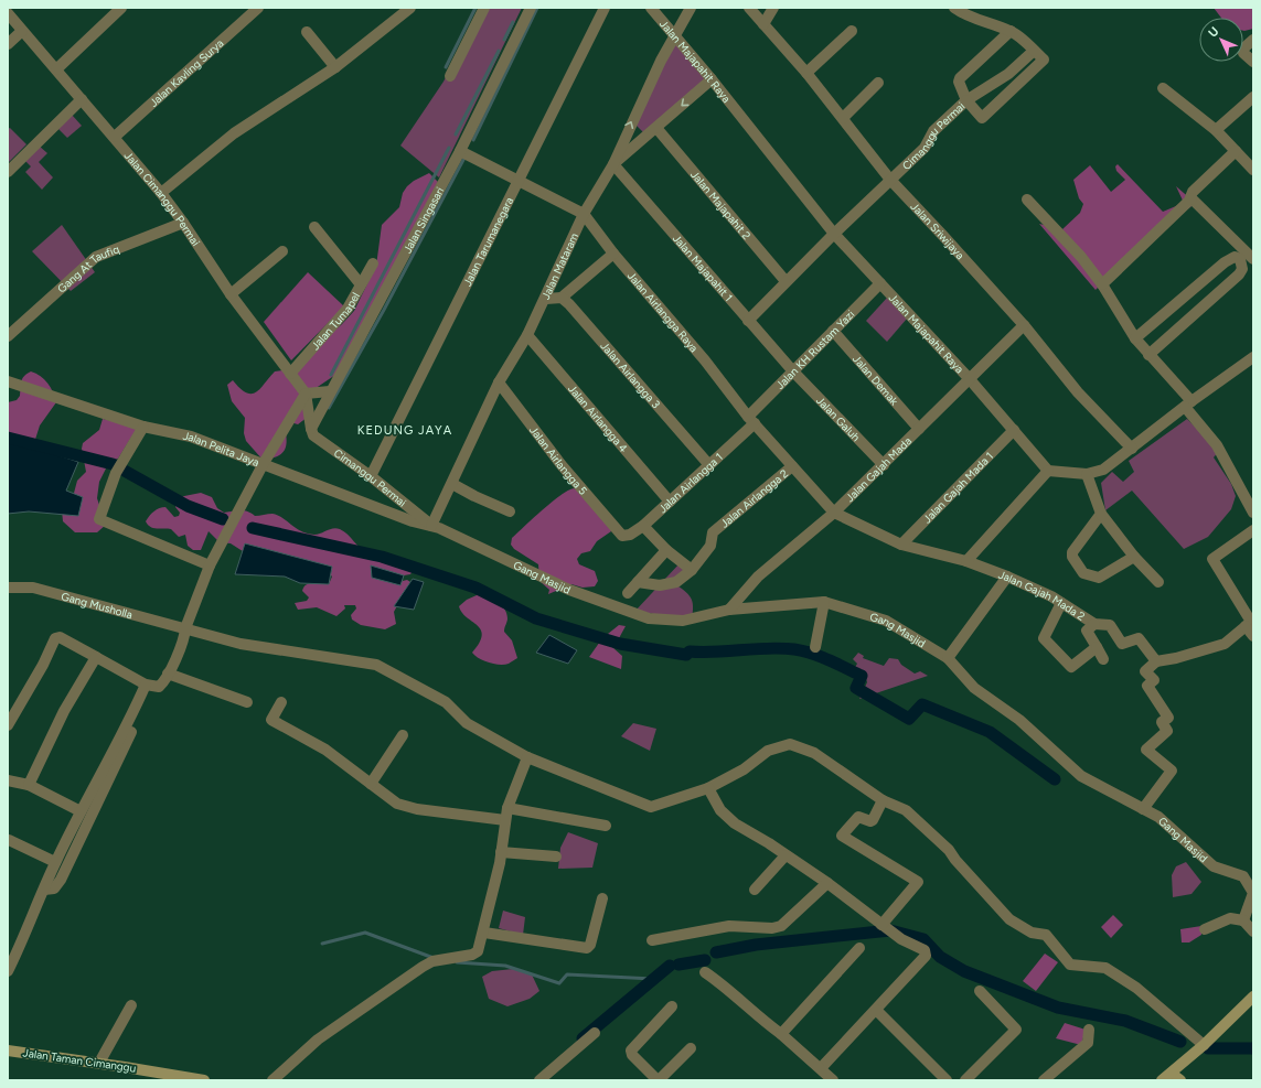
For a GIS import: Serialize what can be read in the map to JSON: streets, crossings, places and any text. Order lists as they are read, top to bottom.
{
  "streets": {
    "street": [
      "Jalan Majapahit Raya",
      "Jalan Kavling Surya",
      "Cimanggu Permai",
      "Jalan Cimanggu Permai",
      "Jalan Majapahit 2",
      "Jalan Singasari",
      "Jalan Sriwijaya",
      "Jalan Tarumanegara",
      "Jalan Mataram",
      "Jalan Majapahit 1",
      "Gang At Taufiq",
      "Jalan Airlangga Raya",
      "Jalan Tumapel",
      "Jalan KH Rustam Yazi",
      "Jalan Airlangga 3",
      "Jalan Demak",
      "Jalan Airlangga 4",
      "Jalan Galuh",
      "Jalan Pelita Jaya",
      "Jalan Airlangga 5",
      "Jalan Gajah Mada",
      "Jalan Airlangga 1",
      "Jalan Gajah Mada 1",
      "Jalan Airlangga 2",
      "Gang Masjid",
      "Jalan Gajah Mada 2",
      "Gang Musholla",
      "Jalan Taman Cimanggu"
    ]
  },
  "crossings": [
    ["Jalan Majapahit Raya", "Cimanggu Permai"],
    ["Jalan Majapahit Raya", "Jalan Mataram"],
    ["Jalan Majapahit Raya", "Jalan KH Rustam Yazi"],
    ["Jalan Majapahit Raya", "Jalan Gajah Mada"],
    ["Jalan Majapahit Raya", "Jalan Gajah Mada 1"],
    ["Jalan Kavling Surya", "Jalan Cimanggu Permai"],
    ["Cimanggu Permai", "Jalan Cimanggu Permai"],
    ["Cimanggu Permai", "Jalan Majapahit 2"],
    ["Cimanggu Permai", "Jalan Singasari"],
    ["Cimanggu Permai", "Jalan Sriwijaya"],
    ["Cimanggu Permai", "Jalan Tarumanegara"],
    ["Cimanggu Permai", "Jalan Mataram"],
    ["Cimanggu Permai", "Jalan Majapahit 1"],
    ["Cimanggu Permai", "Jalan Pelita Jaya"],
    ["Cimanggu Permai", "Gang Masjid"],
    ["Jalan Cimanggu Permai", "Jalan Singasari"],
    ["Jalan Cimanggu Permai", "Gang At Taufiq"],
    ["Jalan Cimanggu Permai", "Jalan Tumapel"],
    ["Jalan Singasari", "Jalan Airlangga Raya"],
    ["Jalan Sriwijaya", "Jalan Gajah Mada"],
    ["Jalan Tarumanegara", "Jalan Airlangga Raya"],
    ["Jalan Mataram", "Jalan Majapahit 1"],
    ["Jalan Mataram", "Jalan Airlangga Raya"],
    ["Jalan Mataram", "Jalan Airlangga 4"],
    ["Jalan Mataram", "Jalan Pelita Jaya"],
    ["Jalan Mataram", "Jalan Airlangga 5"],
    ["Jalan Mataram", "Gang Masjid"],
    ["Jalan Majapahit 1", "Jalan KH Rustam Yazi"],
    ["Jalan Majapahit 1", "Jalan Galuh"],
    ["Jalan Airlangga Raya", "Jalan KH Rustam Yazi"],
    ["Jalan Airlangga Raya", "Jalan Gajah Mada"],
    ["Jalan Airlangga Raya", "Jalan Airlangga 1"],
    ["Jalan Airlangga Raya", "Jalan Airlangga 2"],
    ["Jalan Airlangga Raya", "Jalan Gajah Mada 2"],
    ["Jalan KH Rustam Yazi", "Jalan Demak"],
    ["Jalan KH Rustam Yazi", "Jalan Galuh"],
    ["Jalan KH Rustam Yazi", "Jalan Airlangga 1"],
    ["Jalan Airlangga 3", "Jalan Airlangga 1"],
    ["Jalan Demak", "Jalan Gajah Mada"],
    ["Jalan Airlangga 4", "Jalan Airlangga 1"],
    ["Jalan Galuh", "Jalan Gajah Mada"],
    ["Jalan Pelita Jaya", "Gang Masjid"],
    ["Jalan Airlangga 5", "Jalan Airlangga 1"],
    ["Jalan Gajah Mada", "Gang Masjid"],
    ["Jalan Gajah Mada", "Jalan Gajah Mada 2"],
    ["Jalan Gajah Mada 1", "Jalan Gajah Mada 2"]
  ],
  "districts": ["KEDUNG JAYA"],
  "north": "top left"
}
